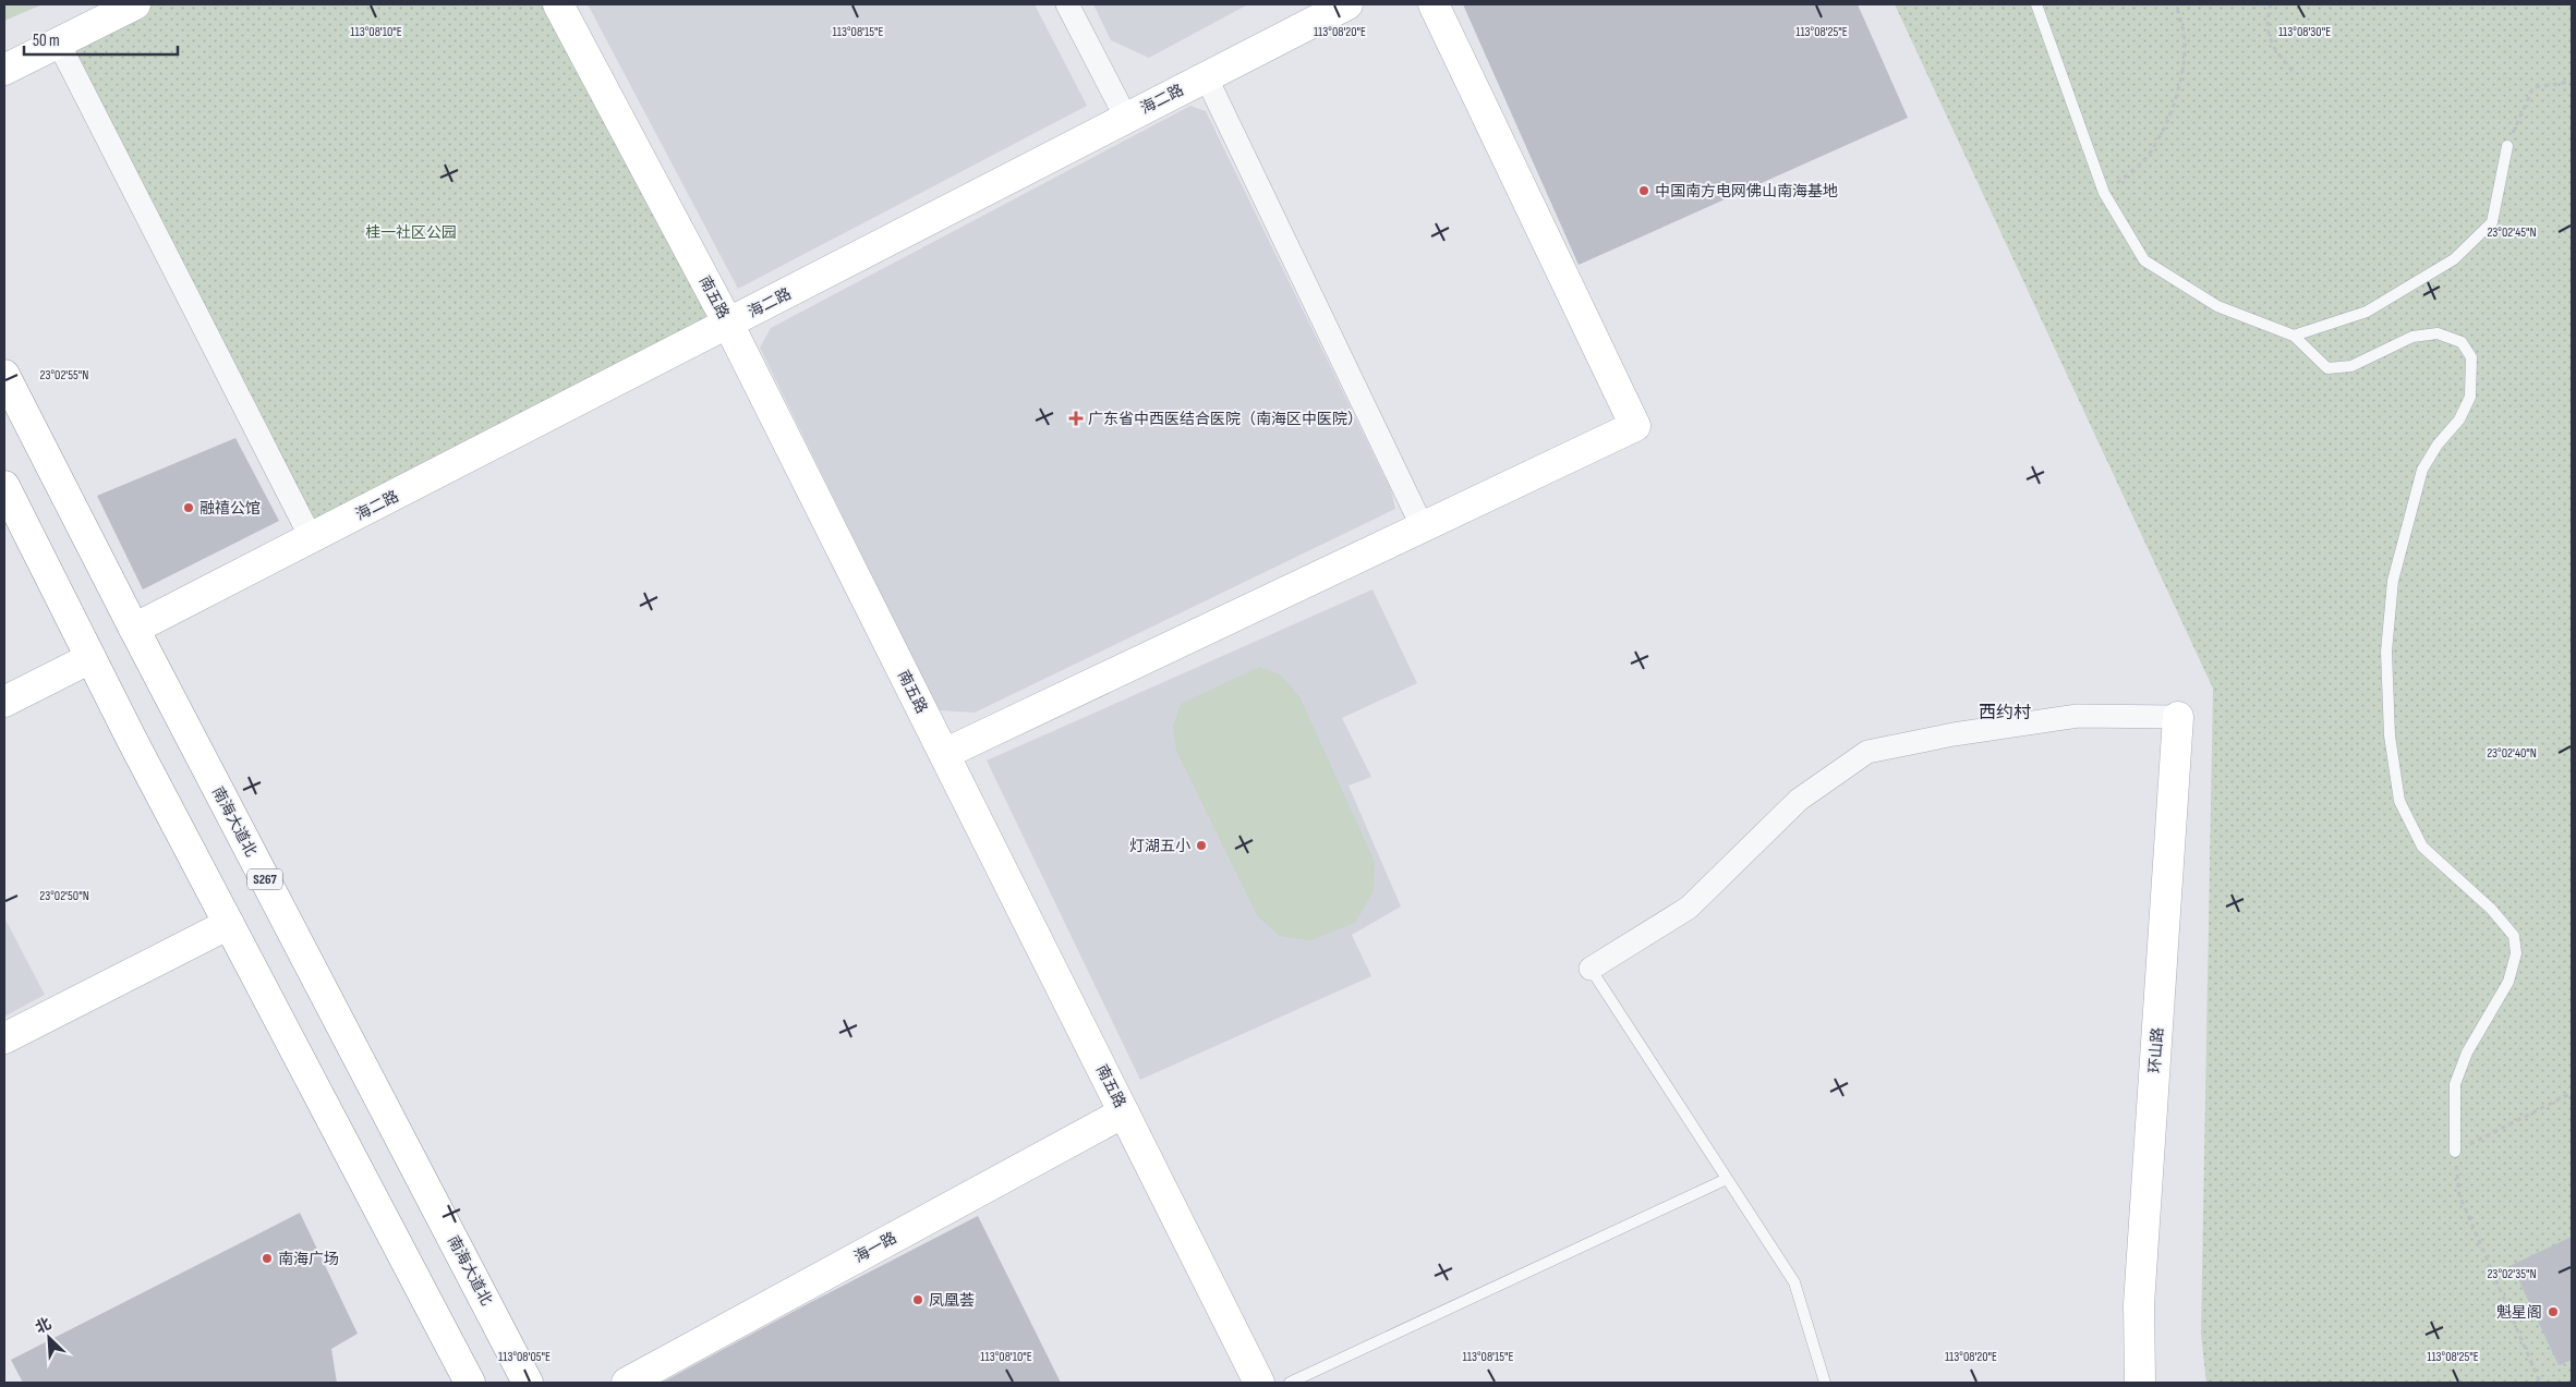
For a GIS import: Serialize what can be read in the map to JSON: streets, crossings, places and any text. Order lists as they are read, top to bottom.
{
  "streets": {
    "main road": [
      "海二路",
      "南五路",
      "南海大道北",
      "S267",
      "环山路",
      "海一路"
    ]
  },
  "crossings": [
    ["海二路", "南五路"],
    ["海二路", "南海大道北"],
    ["南五路", "海一路"]
  ],
  "districts": ["西约村"],
  "parks": ["桂一社区公园"],
  "places": {
    "other": [
      "中国南方电网佛山南海基地",
      "融禧公馆",
      "灯湖五小",
      "南海广场",
      "凤凰荟",
      "魁星阁"
    ],
    "health": ["广东省中西医结合医院（南海区中医院）"]
  },
  "scale_bar": "50 m",
  "north": "top left",
  "coordinates": [
    "113°08'10\"E",
    "113°08'15\"E",
    "113°08'20\"E",
    "113°08'25\"E",
    "113°08'30\"E",
    "23°02'45\"N",
    "23°02'55\"N",
    "23°02'40\"N",
    "23°02'50\"N",
    "23°02'35\"N",
    "113°08'05\"E"
  ]
}
